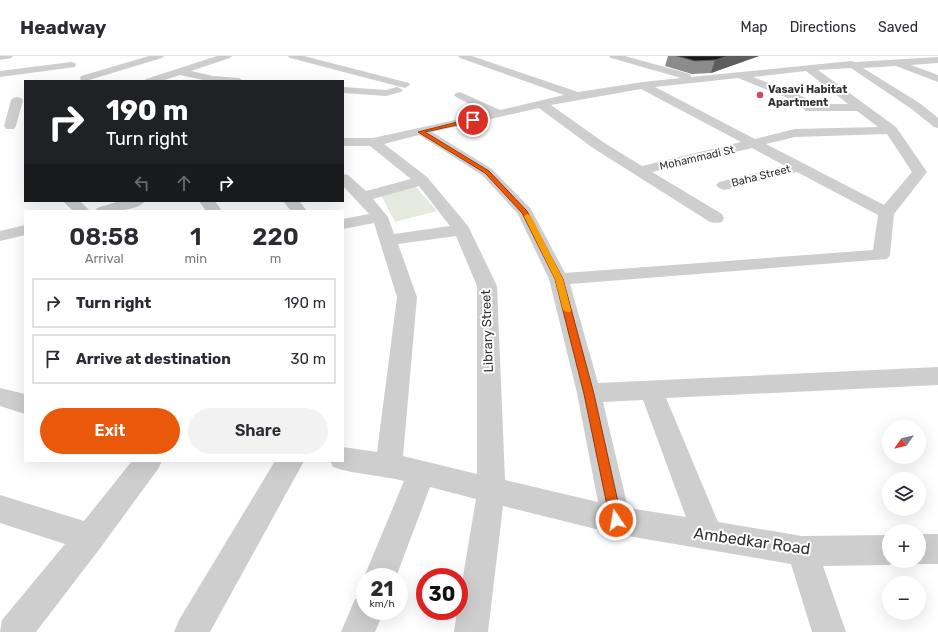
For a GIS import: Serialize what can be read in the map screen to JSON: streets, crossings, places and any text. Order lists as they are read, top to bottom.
{
  "streets": {
    "street": [
      "Mohammadi St",
      "Baha Street",
      "Library Street",
      "Ambedkar Road"
    ]
  },
  "crossings": [
    ["Library Street", "Ambedkar Road"]
  ],
  "places": ["Vasavi Habitat Apartment"],
  "north": "bottom left",
  "page": {
    "header": "Headway",
    "nav": ["Map", "Directions", "Saved"],
    "turn": ["190 m", "Turn right"],
    "eta": [
      "08:58",
      "Arrival",
      "1",
      "min",
      "220",
      "m"
    ],
    "list": [
      {
        "name": "Turn right",
        "value": "190 m"
      },
      {
        "name": "Arrive at destination",
        "value": "30 m"
      }
    ],
    "buttons": ["Exit", "Share"],
    "map_buttons": ["+", "−"],
    "speed": "21 km/h",
    "limit": "30"
  }
}
